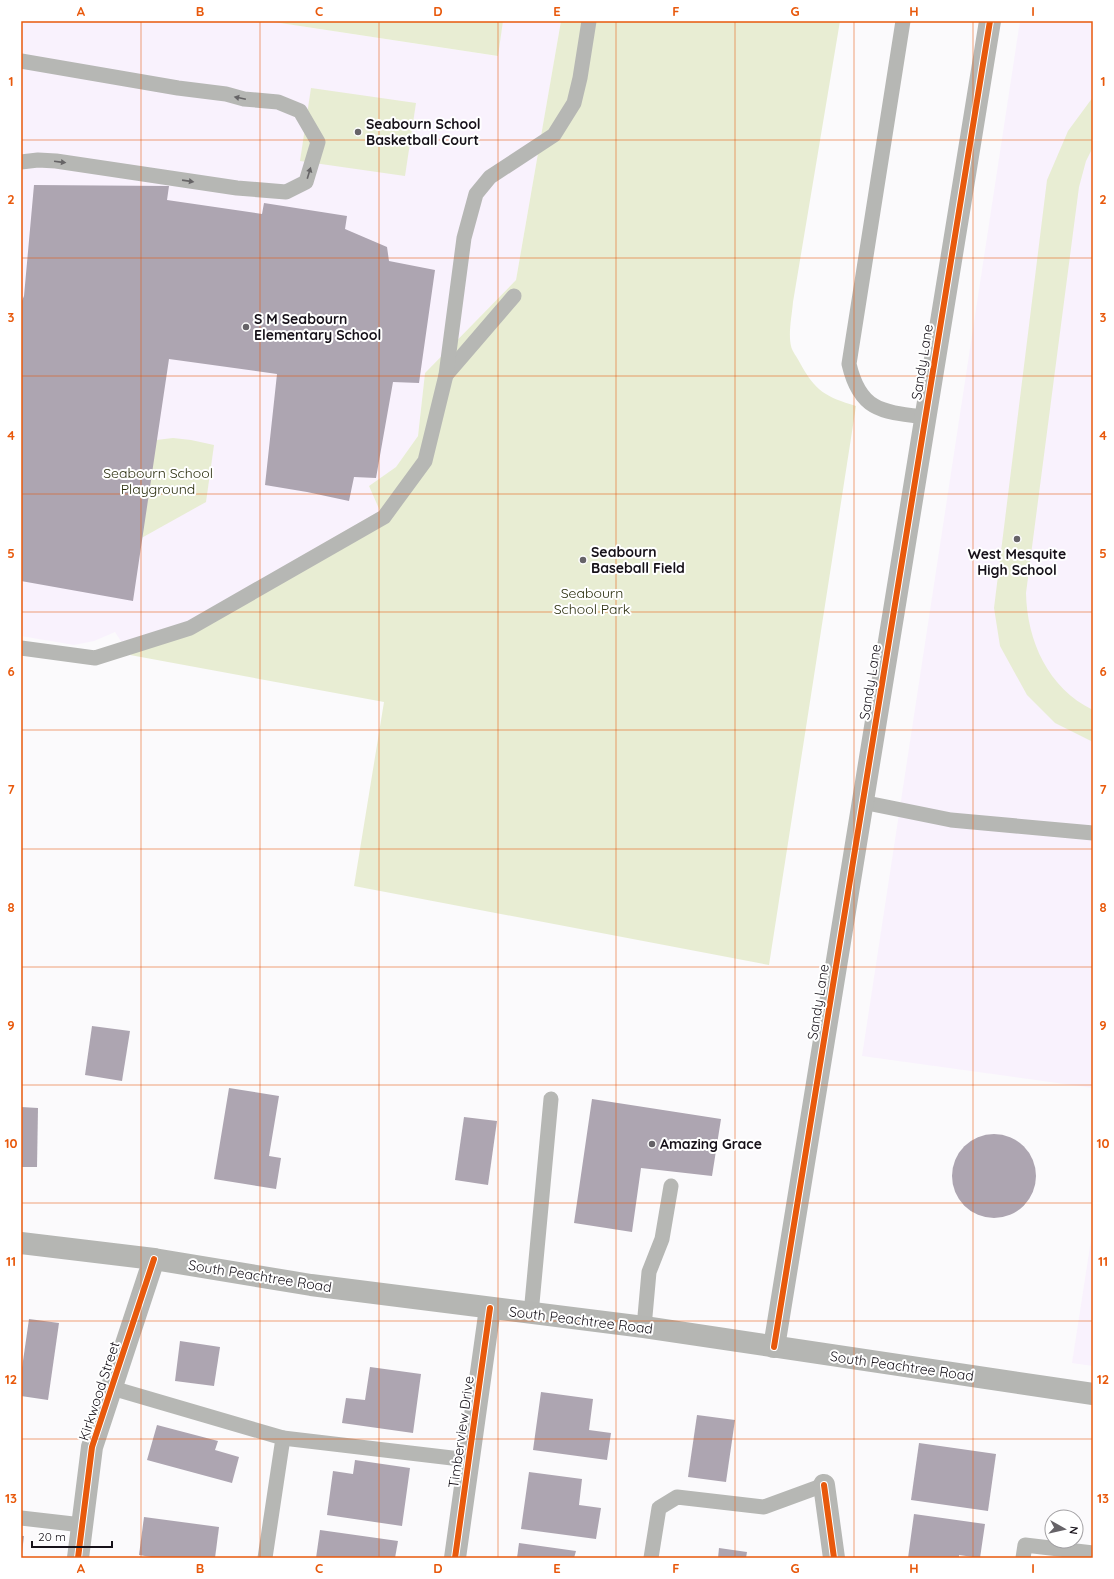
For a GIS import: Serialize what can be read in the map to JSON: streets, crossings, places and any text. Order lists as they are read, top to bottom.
{
  "streets": {
    "main road": ["South Peachtree Road"],
    "street": ["Sandy Lane", "Kirkwood Street", "Timberview Drive"]
  },
  "crossings": [
    ["Sandy Lane", "South Peachtree Road"],
    ["South Peachtree Road", "Kirkwood Street"],
    ["South Peachtree Road", "Timberview Drive"]
  ],
  "parks": ["Seabourn School Playground", "Seabourn School Park"],
  "places": [
    "Seabourn School Basketball Court",
    "S M Seabourn Elementary School",
    "West Mesquite High School",
    "Seabourn Baseball Field",
    "Amazing Grace"
  ],
  "scale_bar": "20 m",
  "north": "right",
  "grid": {
    "columns": [
      "A",
      "B",
      "C",
      "D",
      "E",
      "F",
      "G",
      "H",
      "I"
    ],
    "rows": [
      "1",
      "2",
      "3",
      "4",
      "5",
      "6",
      "7",
      "8",
      "9",
      "10",
      "11",
      "12",
      "13"
    ]
  }
}
